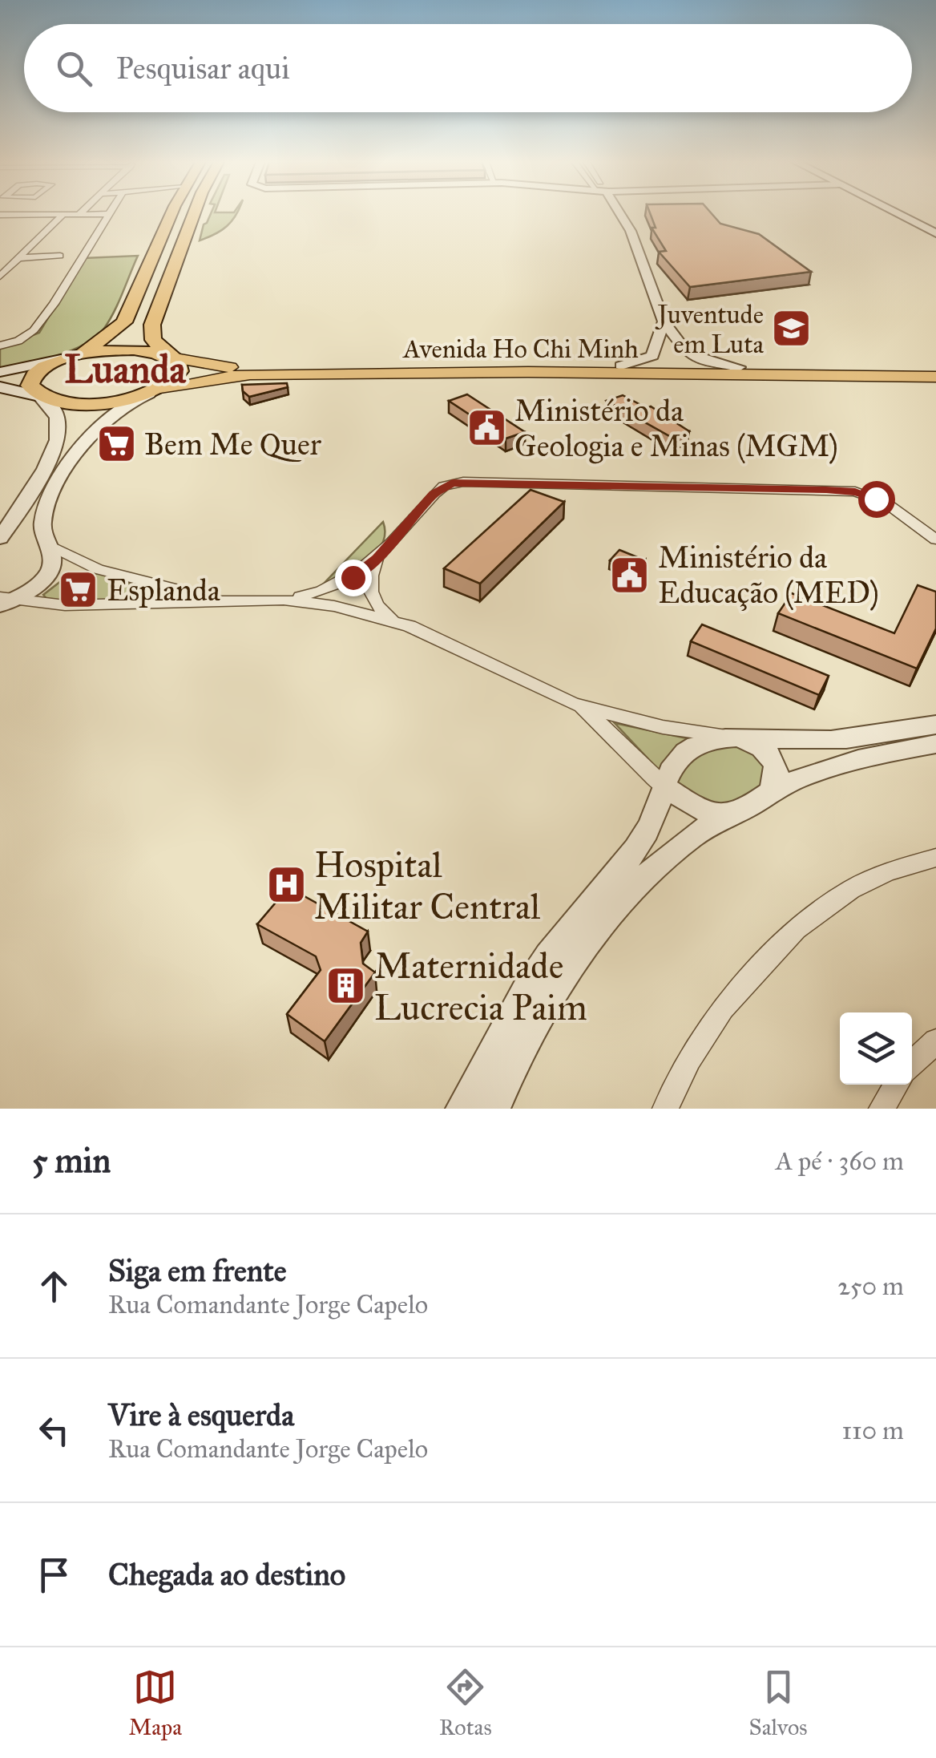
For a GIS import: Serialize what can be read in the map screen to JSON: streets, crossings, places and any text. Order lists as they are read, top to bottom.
{
  "streets": {
    "main road": ["Avenida Ho Chi Minh"]
  },
  "districts": ["Luanda"],
  "places": {
    "school or university": ["Juventude em Luta"],
    "public building": ["Ministério da Geologia e Minas (MGM)", "Ministério da Educação (MED)"],
    "supermarket": ["Bem Me Quer", "Esplanda"],
    "hospital": ["Hospital Militar Central"],
    "building": ["Maternidade Lucrecia Paim"]
  },
  "page": {
    "search": "Pesquisar aqui",
    "heading": ["5 min", "A pé · 360 m"],
    "list": [
      ["Siga em frente", "Rua Comandante Jorge Capelo", "250 m"],
      ["Vire à esquerda", "Rua Comandante Jorge Capelo", "110 m"],
      "Chegada ao destino"
    ],
    "nav": ["Mapa", "Rotas", "Salvos"]
  }
}
